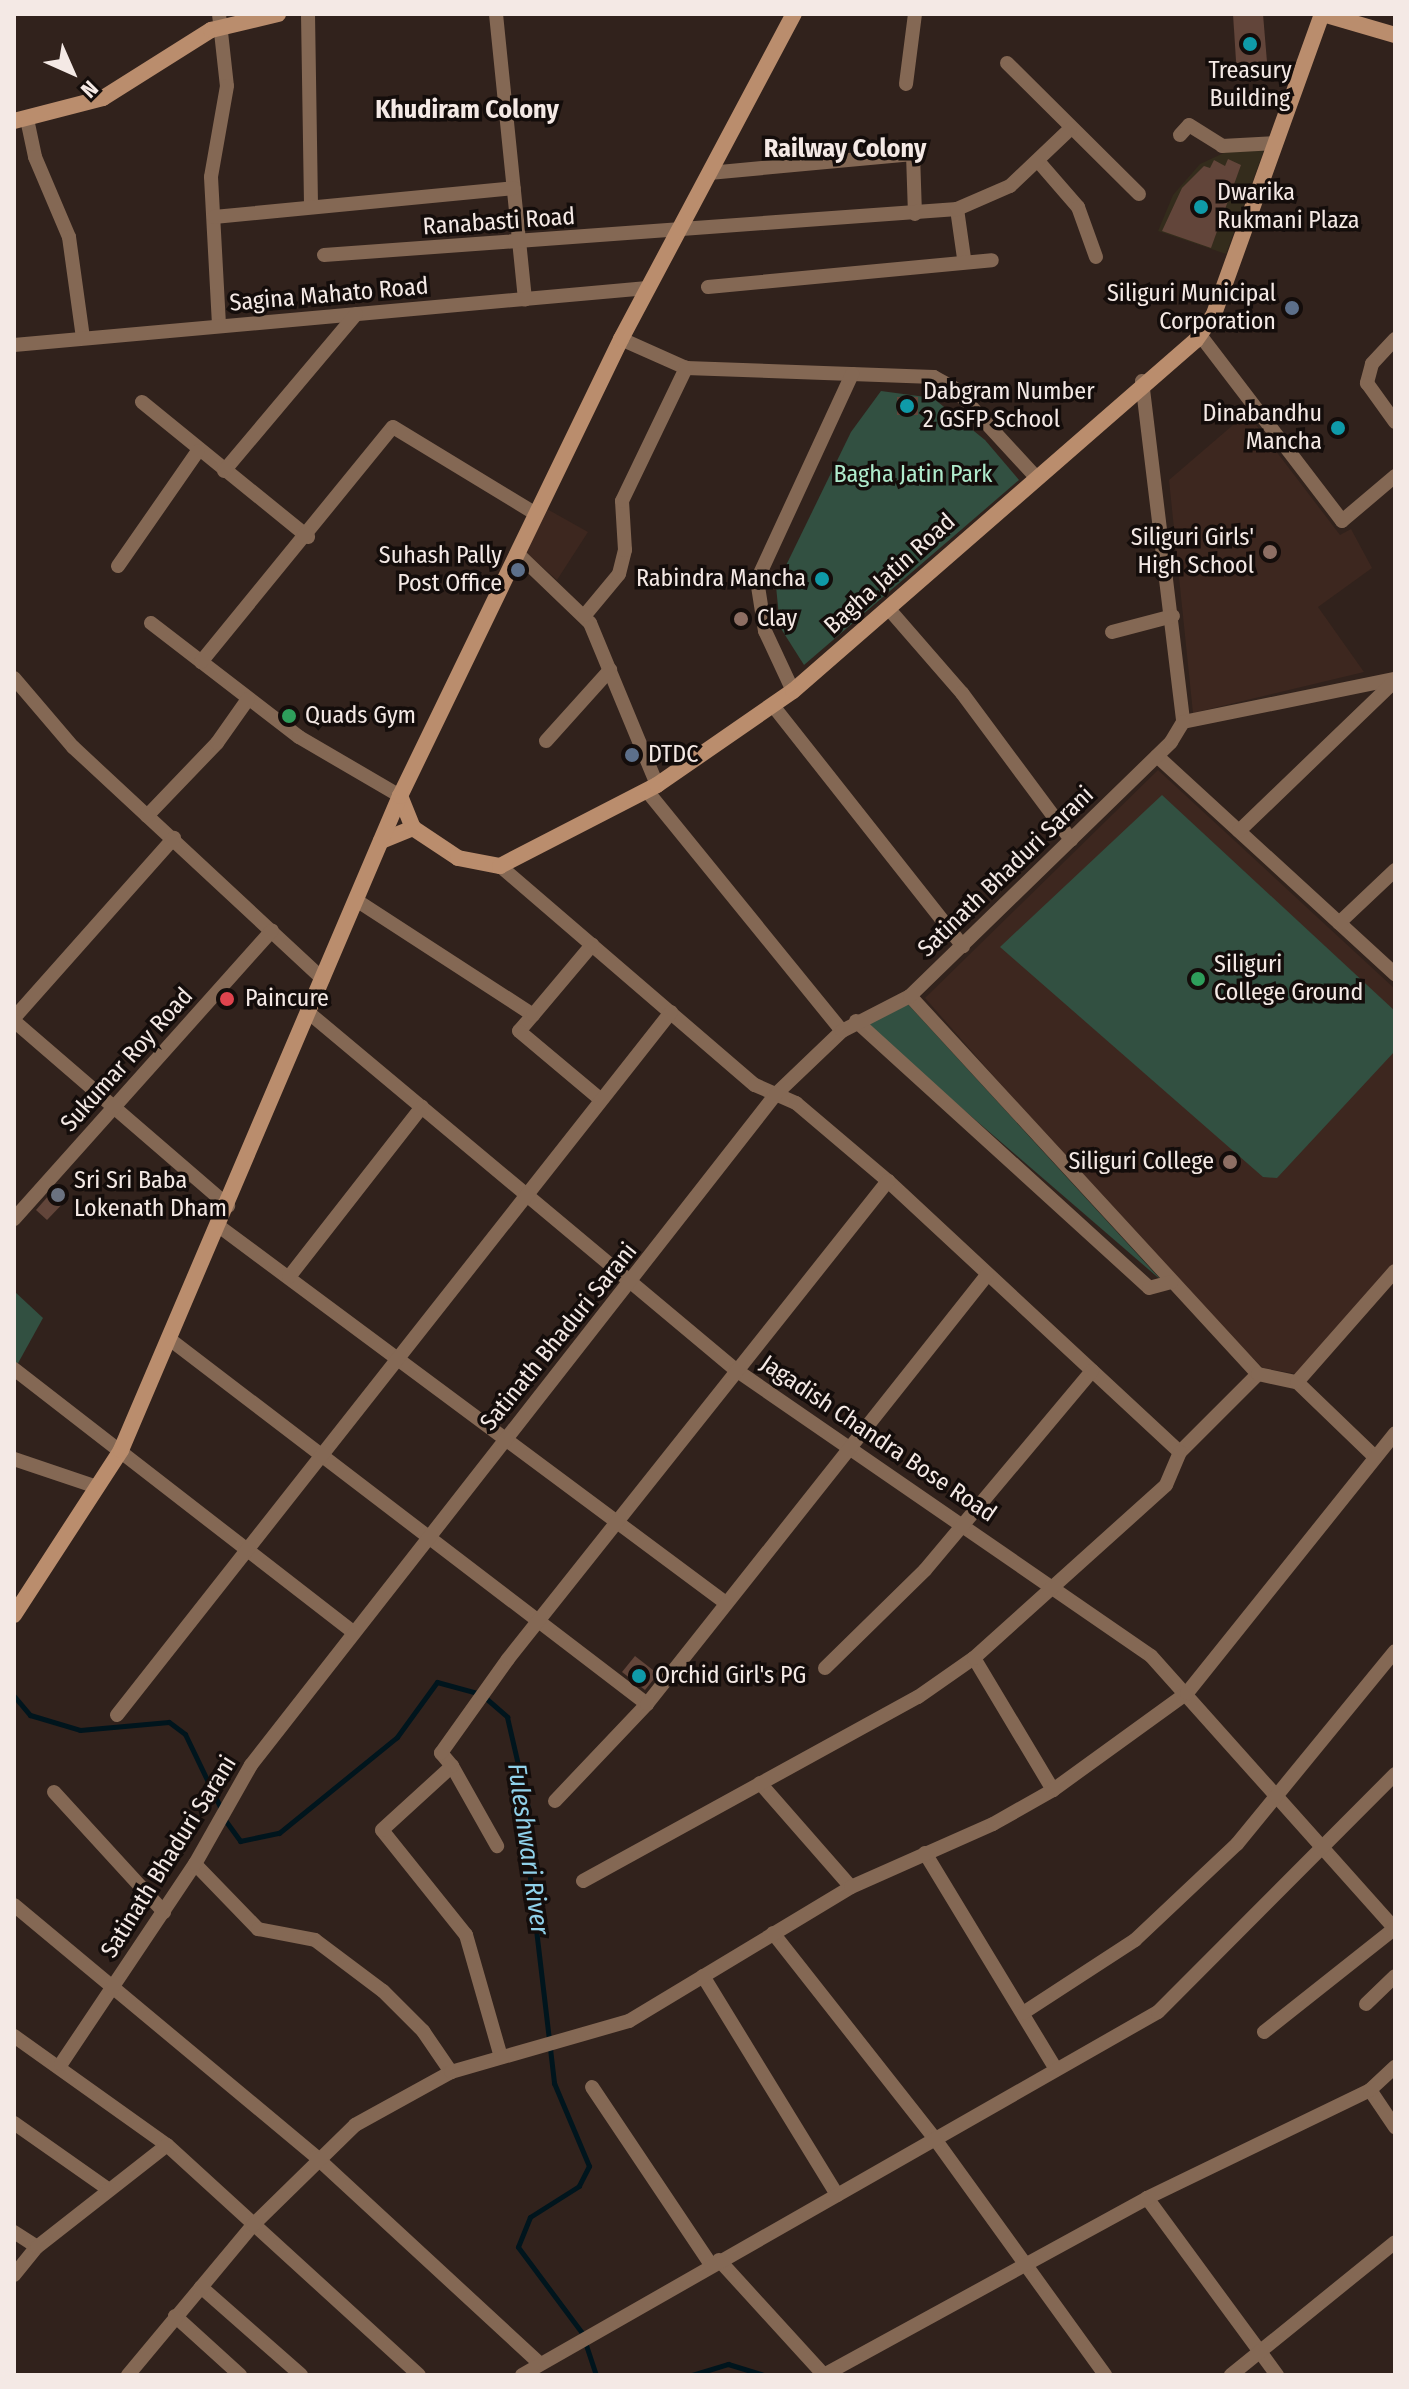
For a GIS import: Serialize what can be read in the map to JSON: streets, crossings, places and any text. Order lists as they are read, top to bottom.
{
  "streets": {
    "street": [
      "Ranabasti Road",
      "Sagina Mahato Road",
      "Bagha Jatin Road",
      "Satinath Bhaduri Sarani",
      "Sukumar Roy Road",
      "Jagadish Chandra Bose Road"
    ]
  },
  "crossings": [
    ["Satinath Bhaduri Sarani", "Jagadish Chandra Bose Road"]
  ],
  "districts": ["Khudiram Colony", "Railway Colony"],
  "water": ["Fuleshwari River"],
  "parks": ["Bagha Jatin Park"],
  "places": [
    "Treasury Building",
    "Dwarika Rukmani Plaza",
    "Siliguri Municipal Corporation",
    "Dabgram Number 2 GSFP School",
    "Dinabandhu Mancha",
    "Siliguri Girls' High School",
    "Suhash Pally Post Office",
    "Rabindra Mancha",
    "Clay",
    "Quads Gym",
    "DTDC",
    "Siliguri College Ground",
    "Paincure",
    "Siliguri College",
    "Sri Sri Baba Lokenath Dham",
    "Orchid Girl's PG"
  ],
  "north": "bottom right"
}
